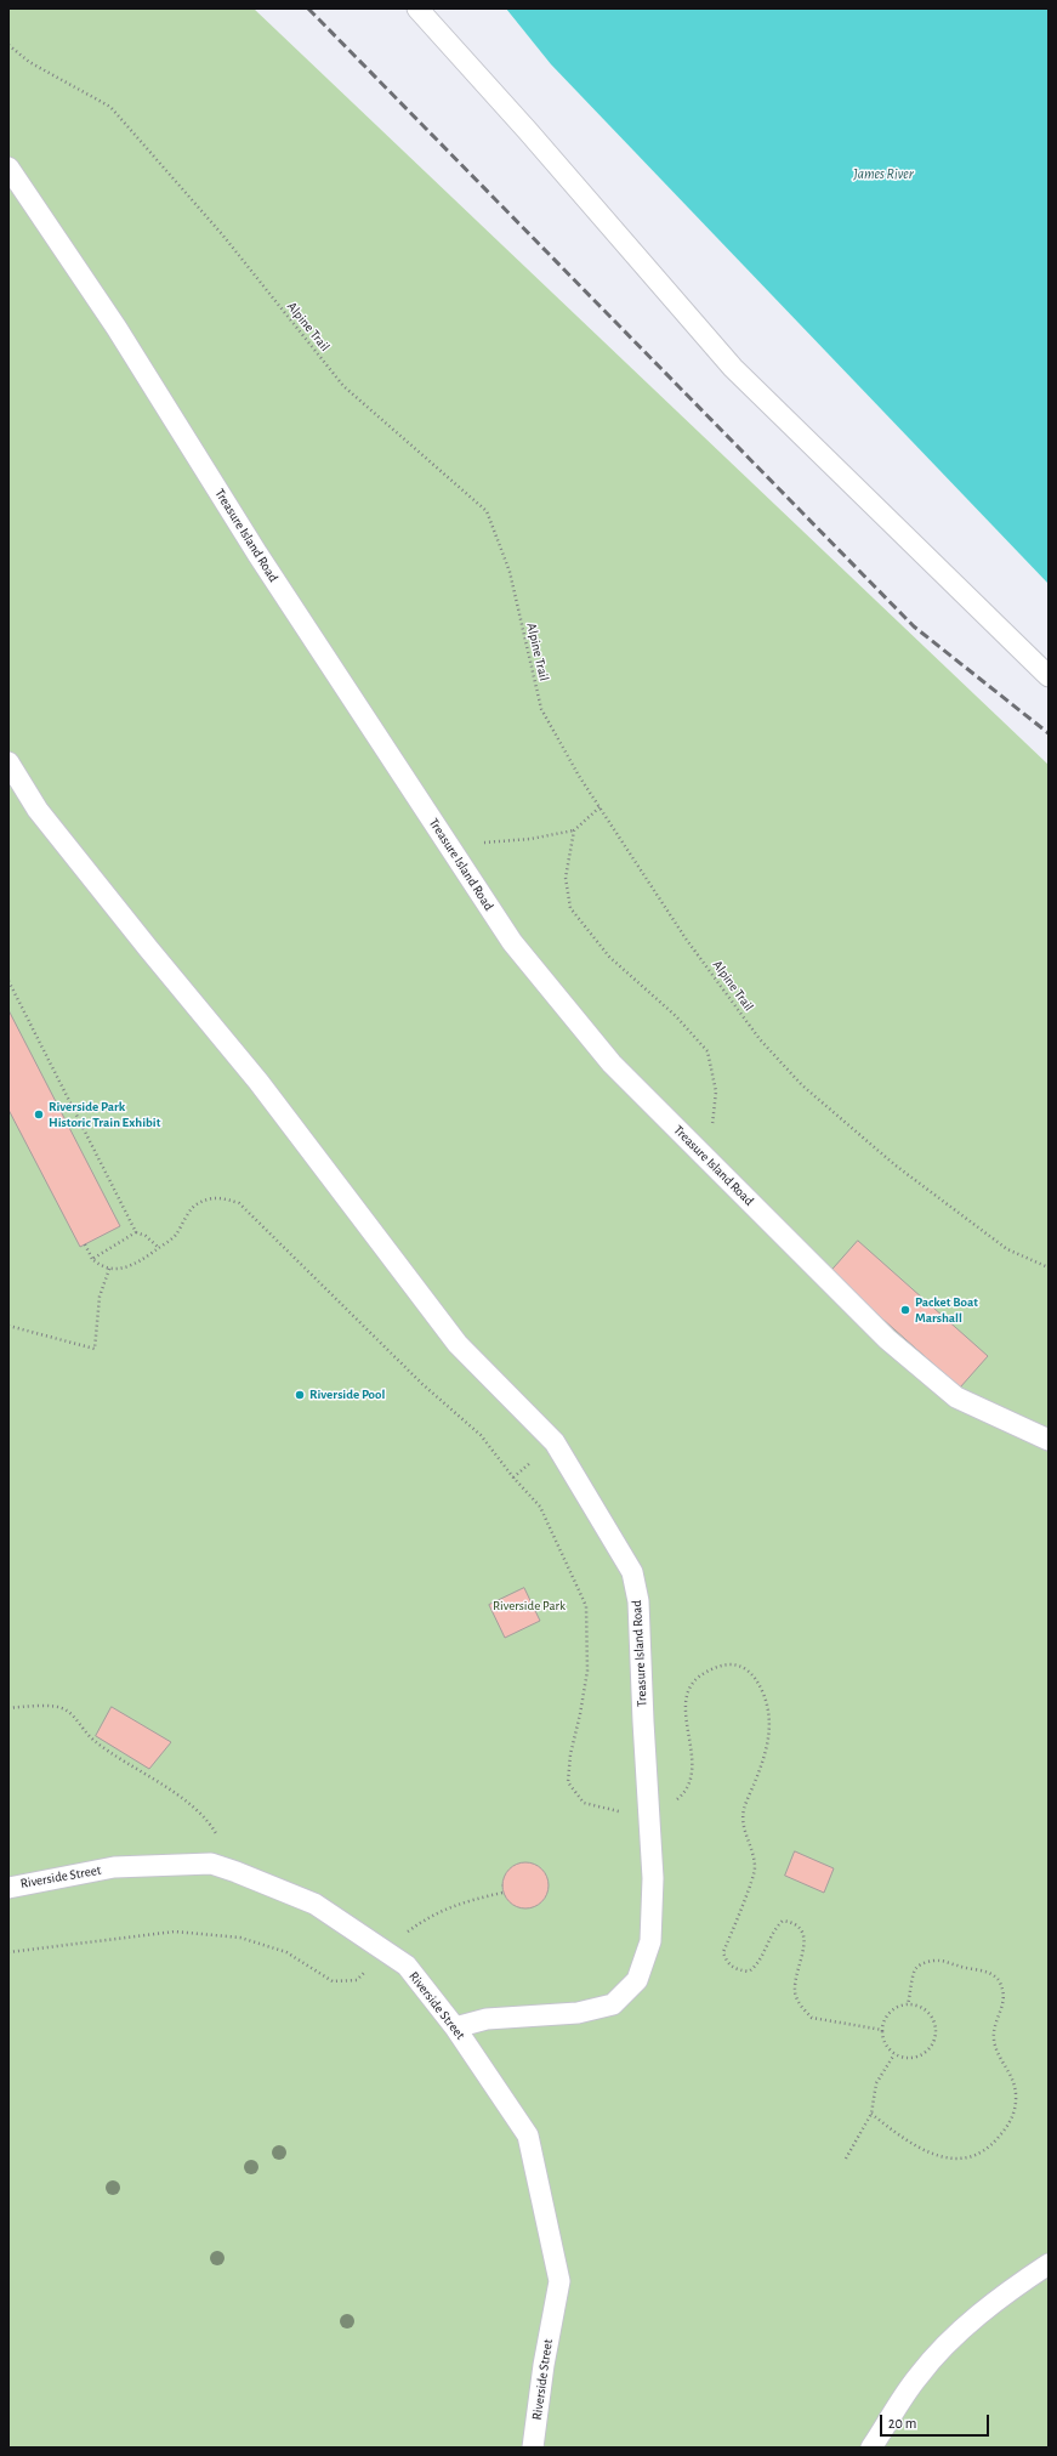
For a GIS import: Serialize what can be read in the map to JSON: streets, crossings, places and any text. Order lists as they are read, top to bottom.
{
  "streets": {
    "lane": ["Treasure Island Road", "Riverside Street"],
    "path": ["Alpine Trail"]
  },
  "crossings": [
    ["Treasure Island Road", "Riverside Street"]
  ],
  "water": ["James River"],
  "parks": ["Riverside Park"],
  "places": ["Riverside Park Historic Train Exhibit", "Packet Boat Marshall", "Riverside Pool"],
  "scale_bar": "20 m"
}
